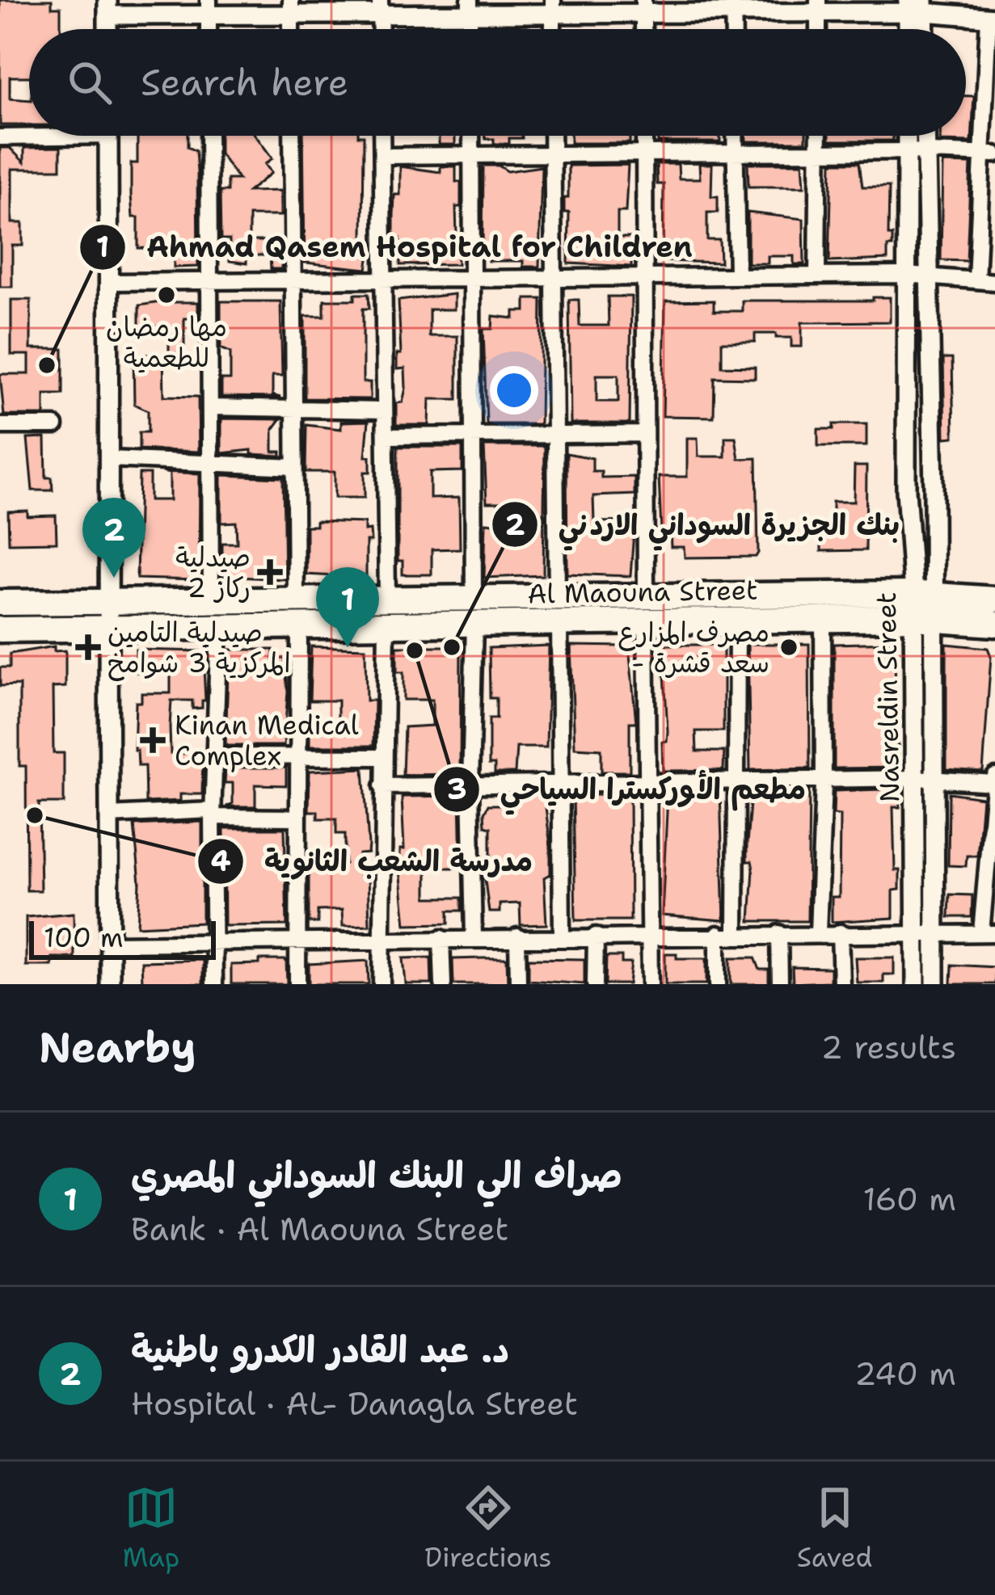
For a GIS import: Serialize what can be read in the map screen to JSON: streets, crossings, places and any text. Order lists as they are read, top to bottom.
{
  "streets": {
    "highway": ["Al Maouna Street"],
    "street": ["Nasreldin Street"]
  },
  "crossings": [
    ["Al Maouna Street", "Nasreldin Street"]
  ],
  "places": {
    "other": [
      "مها رمضان للطعمية",
      "Ahmad Qasem Hospital for Children",
      "بنك الجزيرة السوداني الاردني",
      "مصرف المزارع - سعد قشرة",
      "مطعم الأوركسترا السياحي",
      "مدرسة الشعب الثانوية"
    ],
    "health": ["صيدلية ركاز 2", "صيدلية التامين المركزية 3 شوامخ", "Kinan Medical Complex"]
  },
  "scale_bar": "100 m",
  "page": {
    "search": "Search here",
    "pins": ["2", "1"],
    "scale": "100 m",
    "heading": ["Nearby", "2 results"],
    "list": [
      {
        "mark": "1",
        "name": "صراف الي البنك السوداني المصري",
        "note": "Bank · Al Maouna Street",
        "value": "160 m"
      },
      {
        "mark": "2",
        "name": "د. عبد القادر الكدرو باطنية",
        "note": "Hospital · AL- Danagla Street",
        "value": "240 m"
      }
    ],
    "nav": ["Map", "Directions", "Saved"]
  }
}
